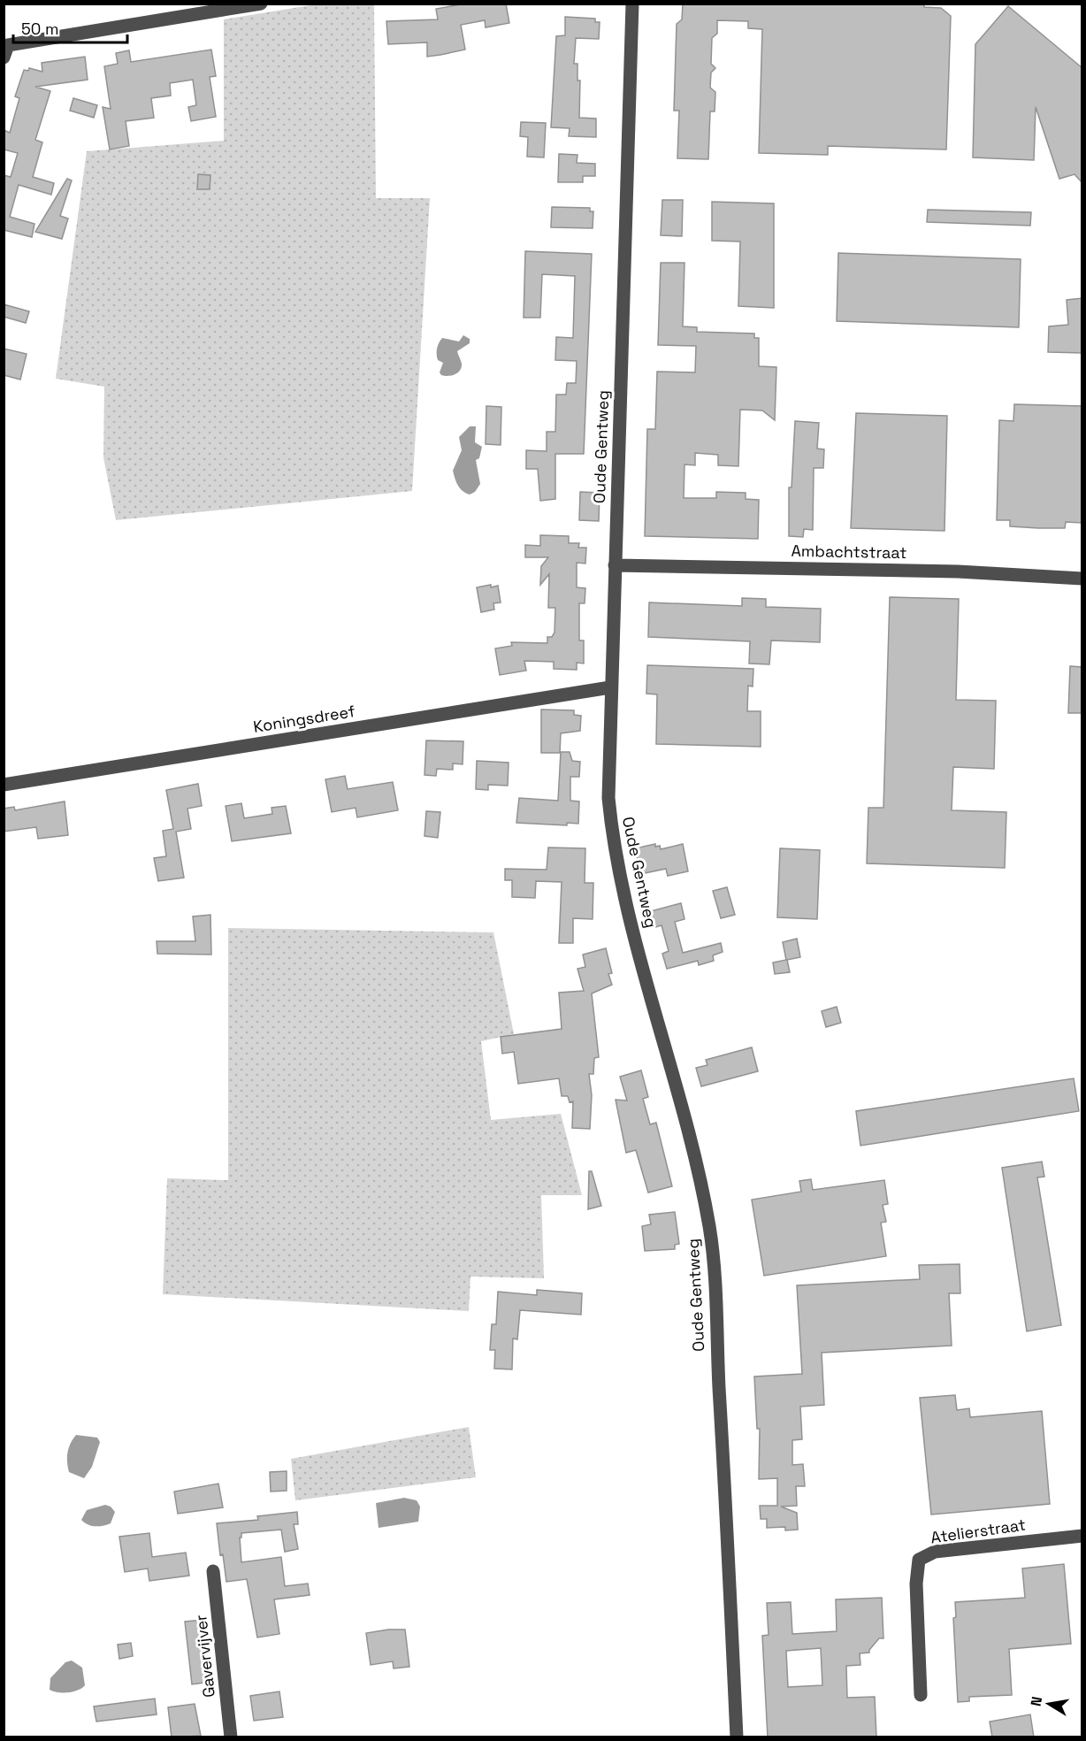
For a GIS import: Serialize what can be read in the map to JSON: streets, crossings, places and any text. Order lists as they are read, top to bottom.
{
  "streets": {
    "street": [
      "Oude Gentweg",
      "Ambachtstraat",
      "Koningsdreef",
      "Atelierstraat",
      "Gavervijver"
    ]
  },
  "crossings": [
    ["Oude Gentweg", "Ambachtstraat"],
    ["Oude Gentweg", "Koningsdreef"]
  ],
  "scale_bar": "50 m",
  "north": "left"
}
